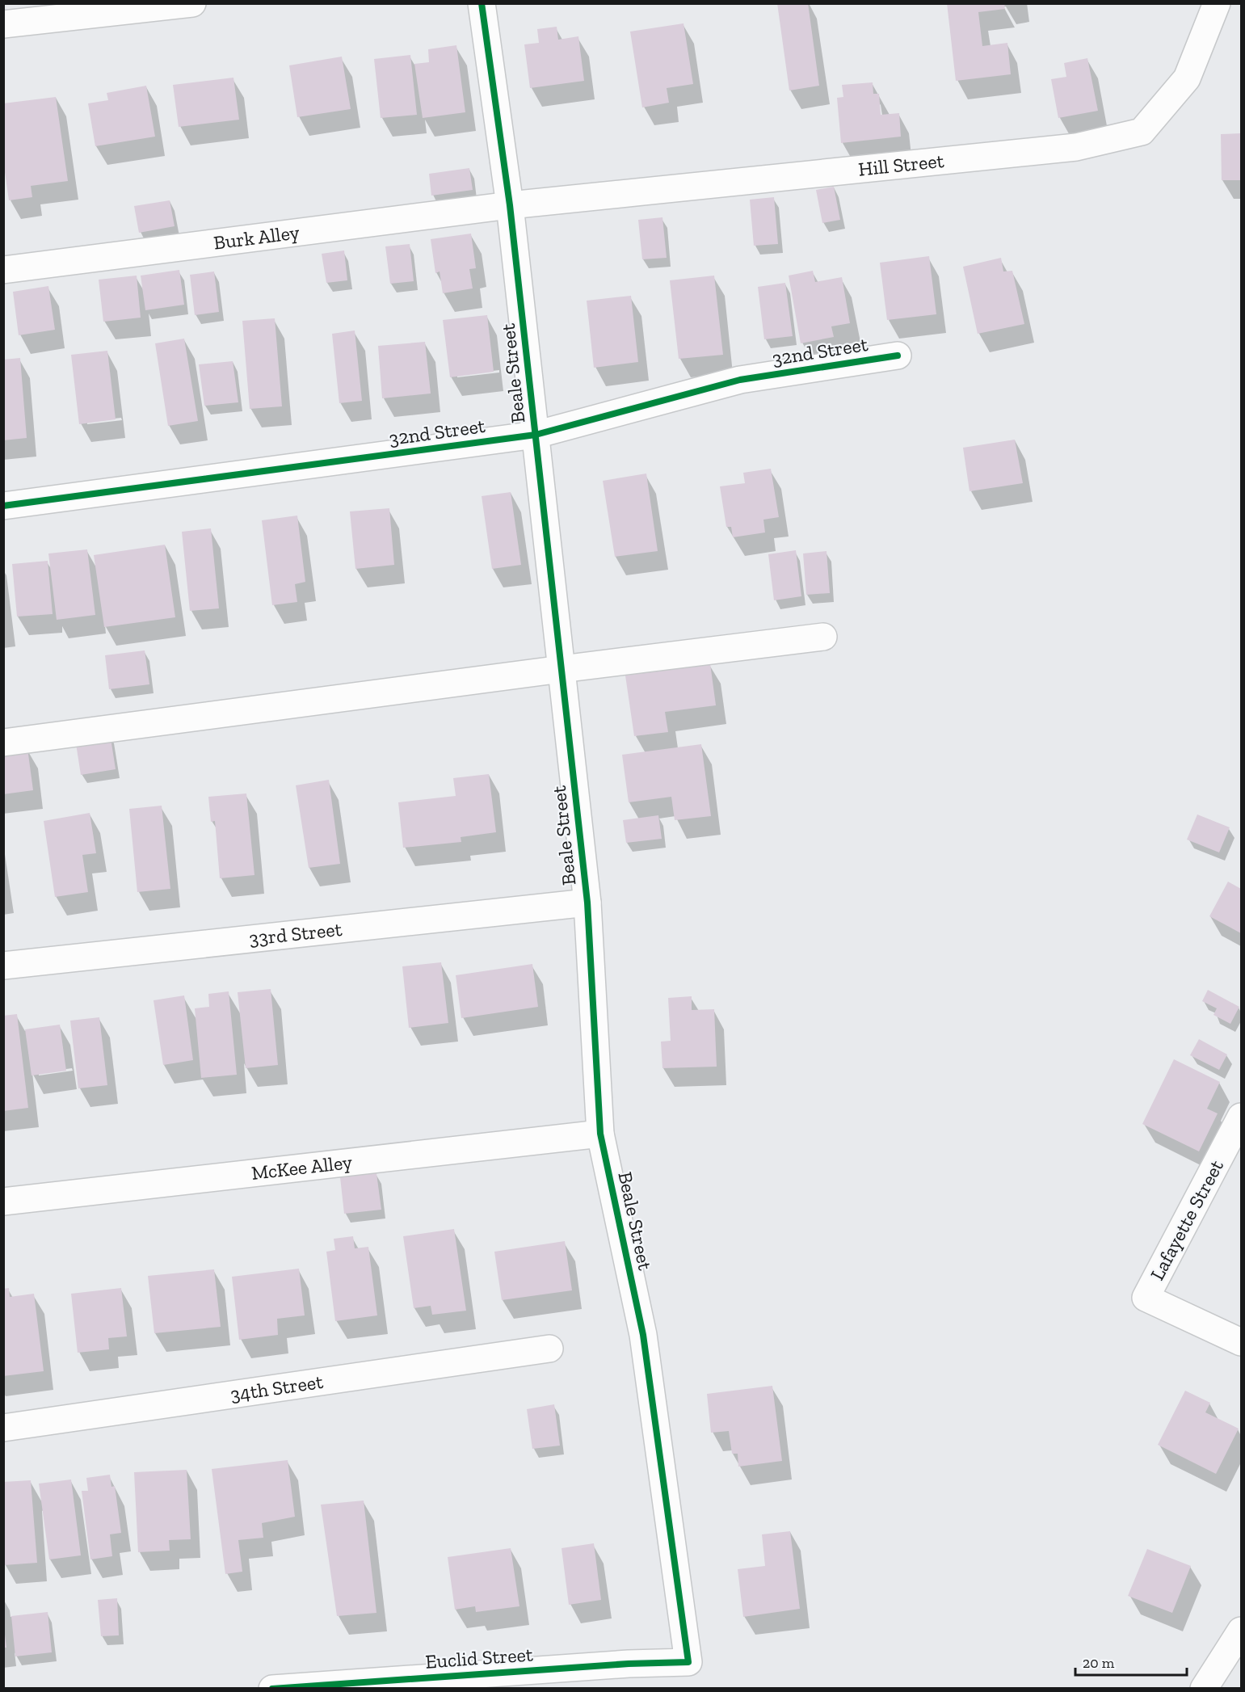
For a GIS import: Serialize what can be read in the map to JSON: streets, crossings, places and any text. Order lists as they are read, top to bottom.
{
  "streets": {
    "street": [
      "Hill Street",
      "Burk Alley",
      "32nd Street",
      "Beale Street",
      "33rd Street",
      "McKee Alley",
      "Lafayette Street",
      "34th Street",
      "Euclid Street"
    ]
  },
  "crossings": [
    ["Hill Street", "Burk Alley"],
    ["Hill Street", "Beale Street"],
    ["Burk Alley", "Beale Street"],
    ["32nd Street", "Beale Street"],
    ["Beale Street", "33rd Street"],
    ["Beale Street", "McKee Alley"],
    ["Beale Street", "Euclid Street"]
  ],
  "scale_bar": "20 m"
}
